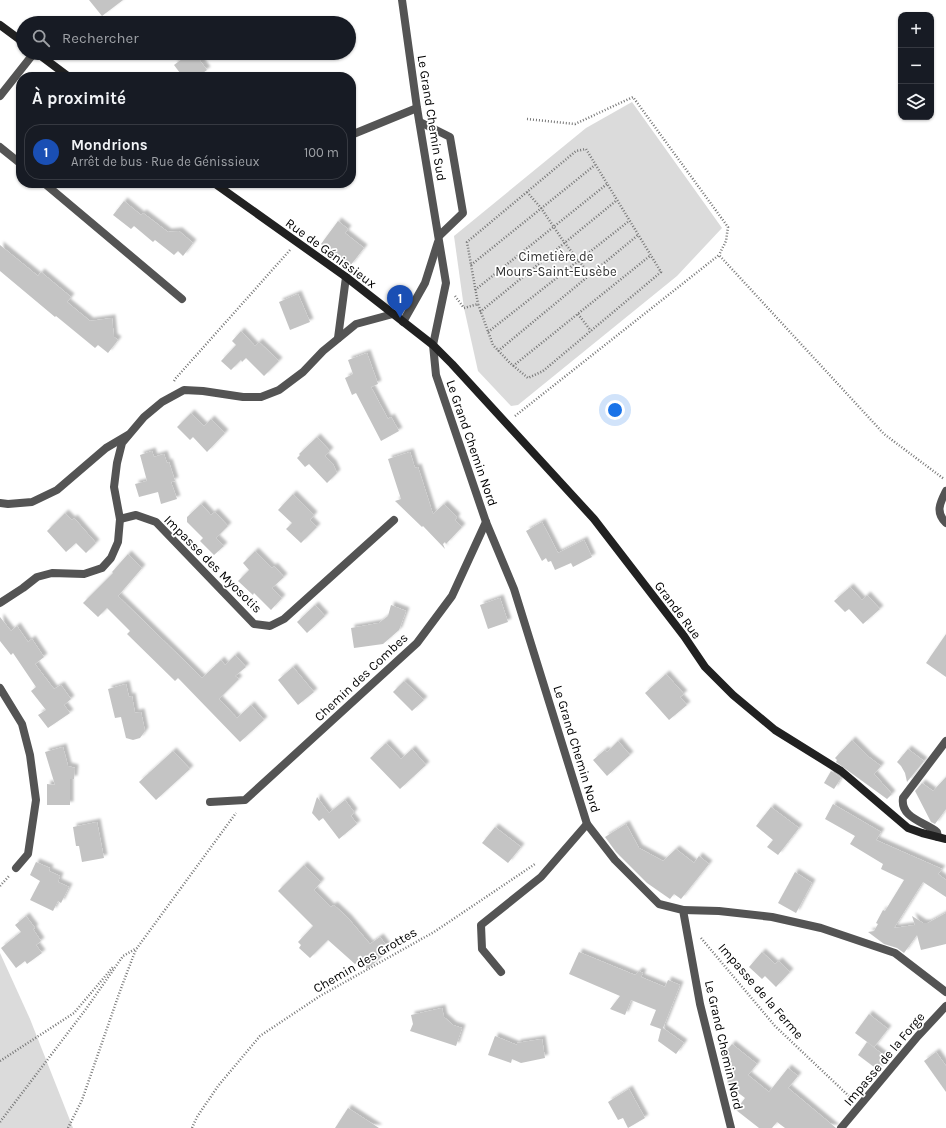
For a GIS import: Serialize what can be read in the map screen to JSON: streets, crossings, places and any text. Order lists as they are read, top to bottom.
{
  "streets": {
    "street": [
      "Le Grand Chemin Sud",
      "Rue de Génissieux",
      "Le Grand Chemin Nord",
      "Impasse des Myosotis",
      "Grande Rue",
      "Chemin des Combes",
      "Impasse de la Forge"
    ],
    "path": ["Chemin des Grottes", "Impasse de la Ferme"]
  },
  "crossings": [
    ["Le Grand Chemin Sud", "Rue de Génissieux"],
    ["Le Grand Chemin Sud", "Le Grand Chemin Nord"],
    ["Le Grand Chemin Sud", "Grande Rue"],
    ["Rue de Génissieux", "Le Grand Chemin Nord"],
    ["Rue de Génissieux", "Grande Rue"],
    ["Le Grand Chemin Nord", "Grande Rue"],
    ["Le Grand Chemin Nord", "Chemin des Combes"],
    ["Impasse de la Ferme", "Impasse de la Forge"]
  ],
  "parks": ["Cimetière de Mours-Saint-Eusèbe"],
  "page": {
    "map_buttons": ["+", "−"],
    "search": "Rechercher",
    "heading": "À proximité",
    "list": [
      {
        "mark": "1",
        "name": "Mondrions",
        "note": "Arrêt de bus · Rue de Génissieux",
        "value": "100 m"
      }
    ],
    "pins": "1"
  }
}
